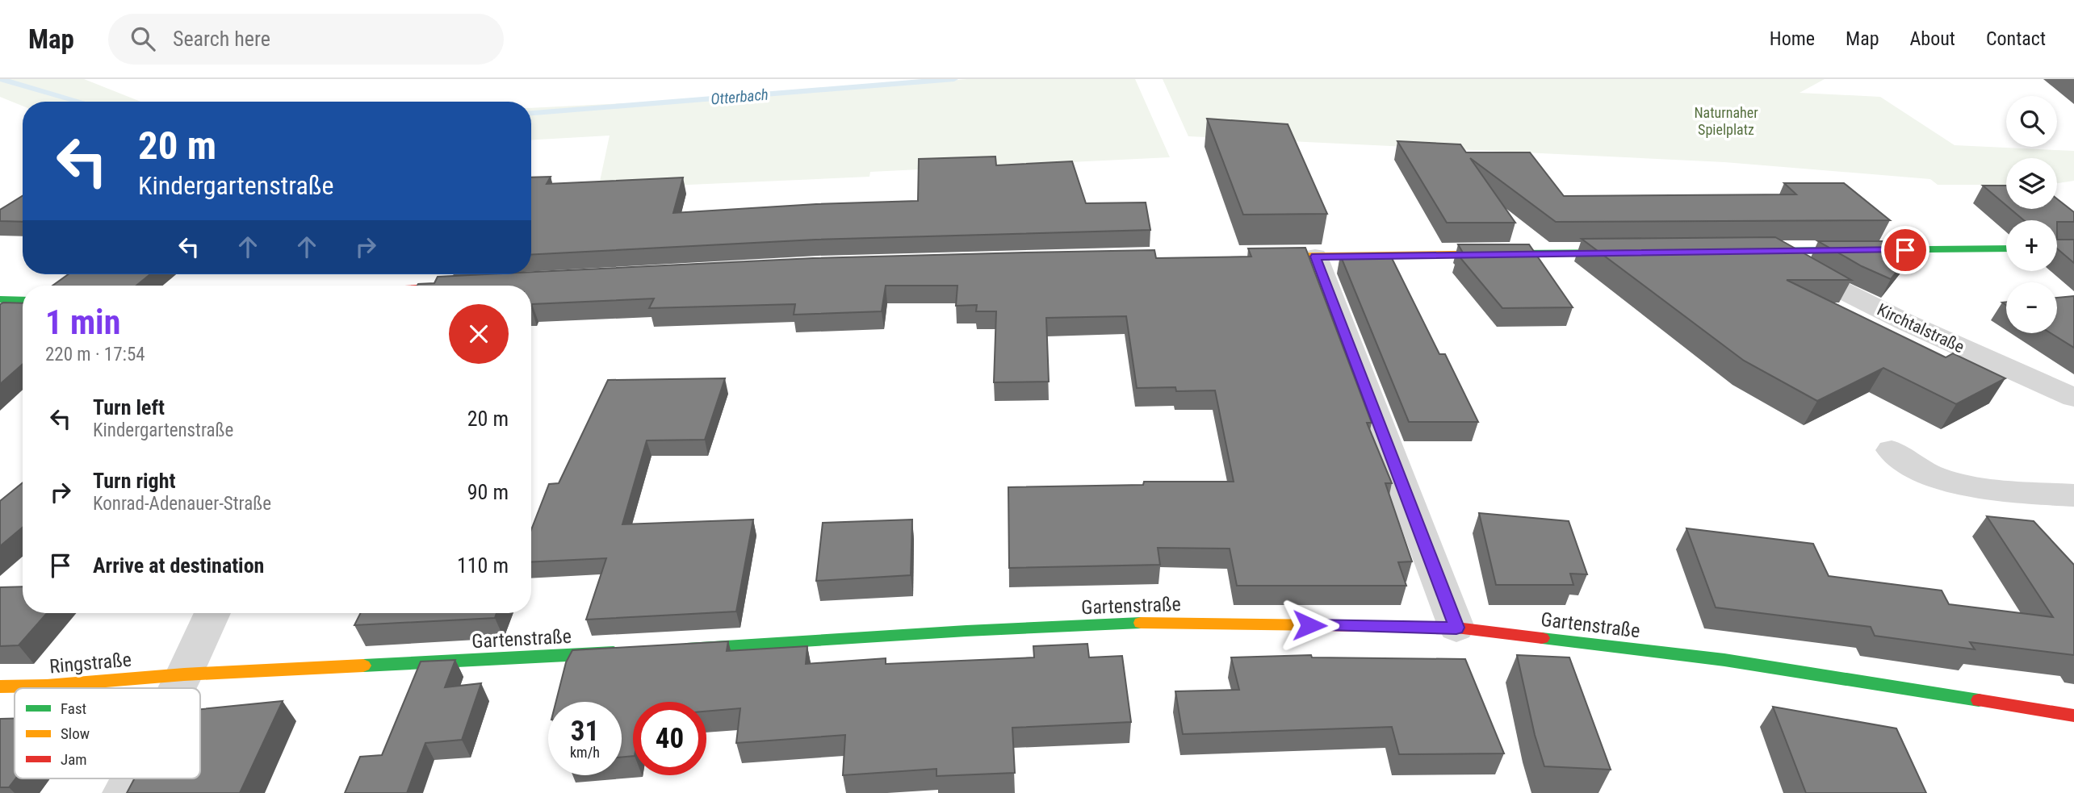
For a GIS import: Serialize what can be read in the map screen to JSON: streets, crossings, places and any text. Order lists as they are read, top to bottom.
{
  "streets": {
    "street": ["Kirchtalstraße", "Gartenstraße", "Ringstraße"]
  },
  "crossings": [
    ["Gartenstraße", "Ringstraße"]
  ],
  "water": ["Otterbach"],
  "parks": ["Naturnaher Spielplatz"],
  "legend": ["Fast", "Slow", "Jam"],
  "page": {
    "header": "Map",
    "search": "Search here",
    "nav": [
      "Home",
      "Map",
      "About",
      "Contact"
    ],
    "map_buttons": ["+", "−"],
    "turn": ["20 m", "Kindergartenstraße"],
    "heading": ["1 min", "220 m · 17:54"],
    "list": [
      {
        "name": "Turn left",
        "note": "Kindergartenstraße",
        "value": "20 m"
      },
      {
        "name": "Turn right",
        "note": "Konrad-Adenauer-Straße",
        "value": "90 m"
      },
      {
        "name": "Arrive at destination",
        "value": "110 m"
      }
    ],
    "speed": "31 km/h",
    "limit": "40"
  }
}
